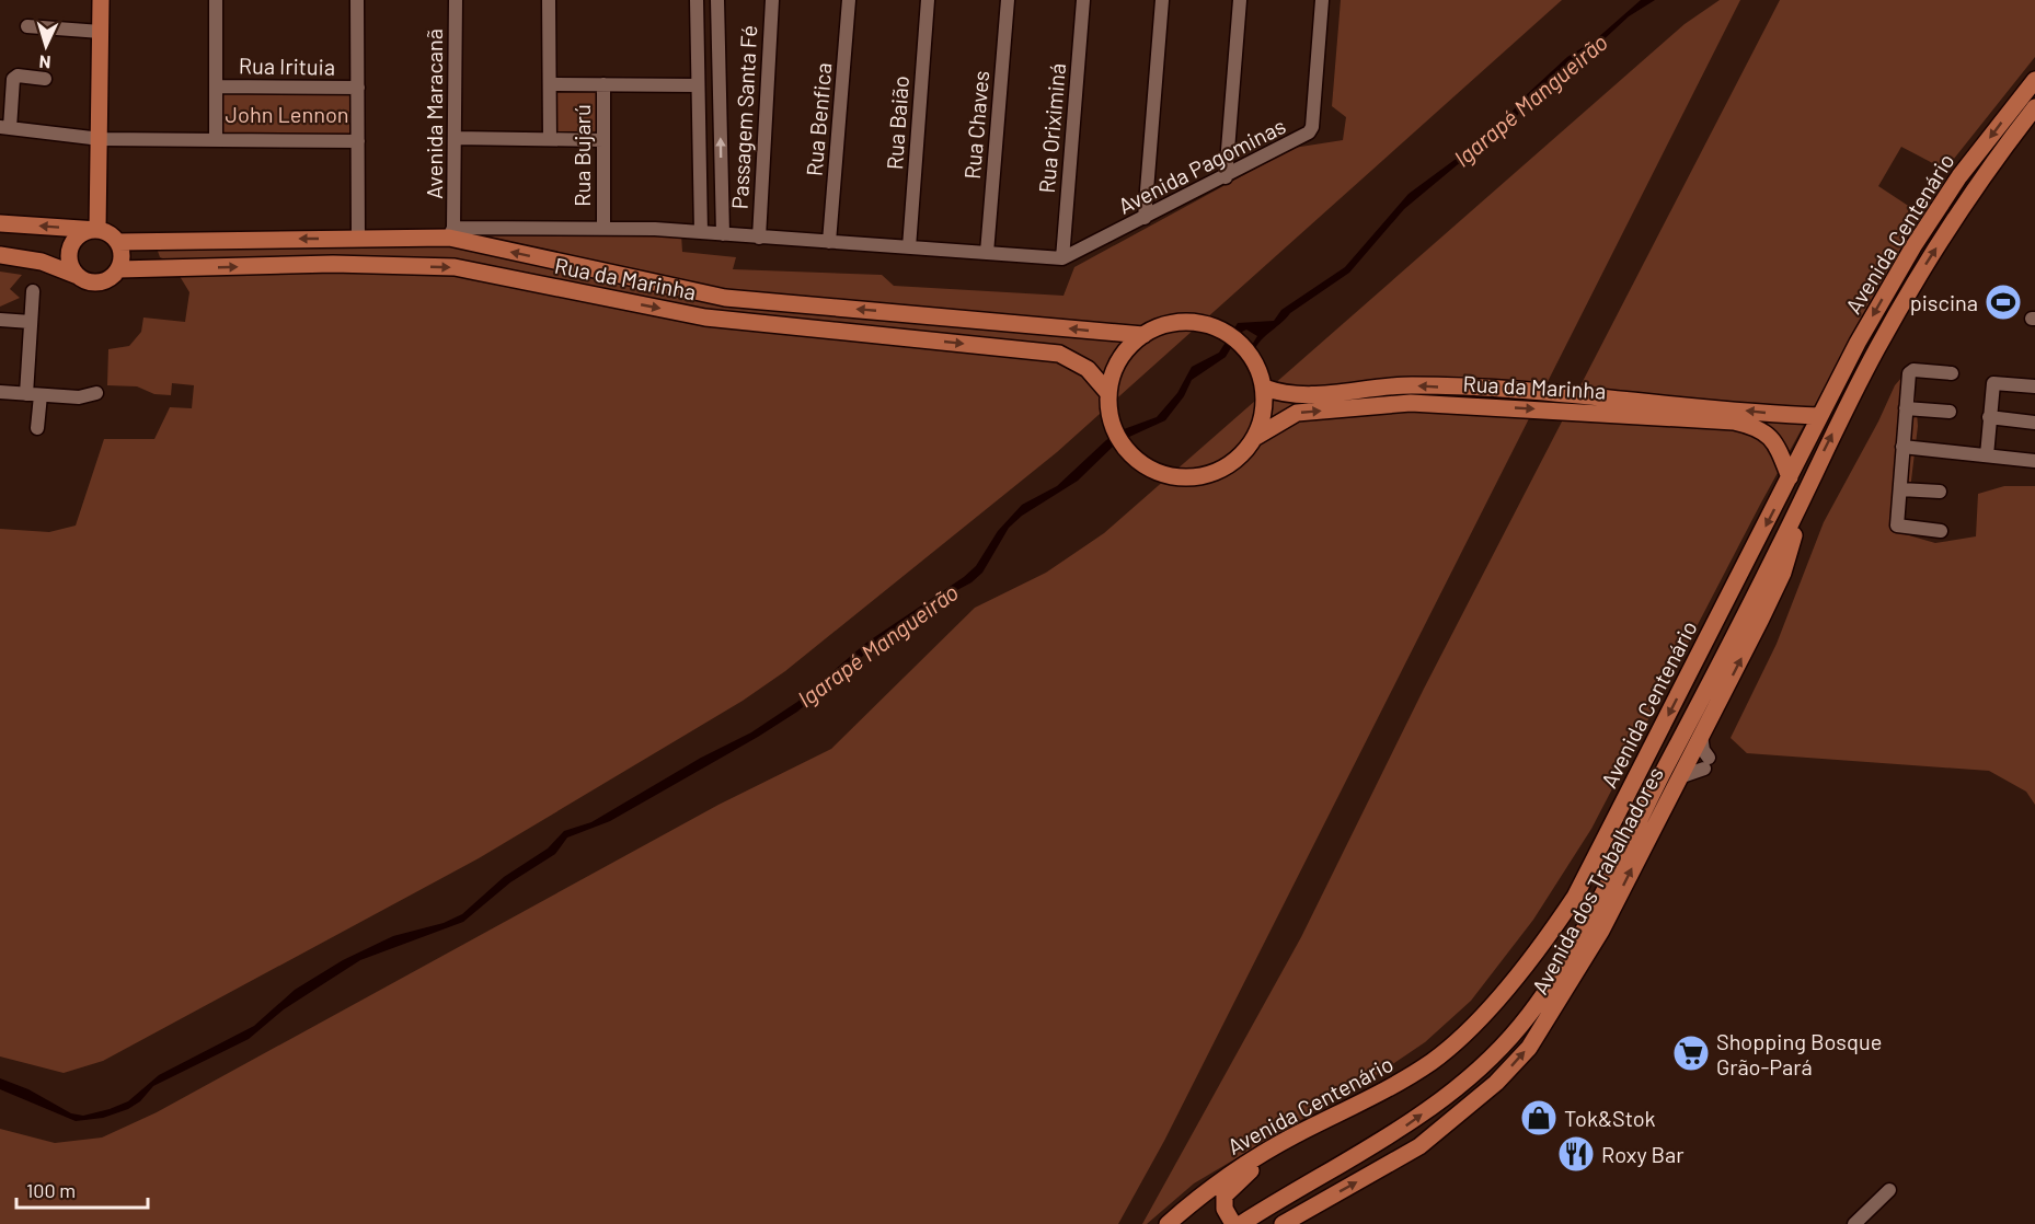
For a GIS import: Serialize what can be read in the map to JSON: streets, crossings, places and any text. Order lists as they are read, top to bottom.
{
  "streets": {
    "main road": ["Avenida Centenário", "Rua da Marinha", "Avenida dos Trabalhadores"],
    "street": [
      "Rua Irituia",
      "Avenida Maracanã",
      "Passagem Santa Fé",
      "Rua Benfica",
      "Rua Baião",
      "Rua Chaves",
      "Rua Oriximiná",
      "Rua Bujarú",
      "Avenida Pagominas"
    ]
  },
  "crossings": [
    ["Avenida Maracanã", "Rua da Marinha"],
    ["Passagem Santa Fé", "Rua da Marinha"],
    ["Rua Benfica", "Rua da Marinha"],
    ["Rua Baião", "Rua da Marinha"],
    ["Rua Chaves", "Rua da Marinha"],
    ["Rua Oriximiná", "Avenida Pagominas"],
    ["Rua Oriximiná", "Rua da Marinha"],
    ["Rua Bujarú", "Rua da Marinha"],
    ["Avenida Pagominas", "Rua da Marinha"],
    ["Avenida Centenário", "Rua da Marinha"],
    ["Avenida Centenário", "Avenida dos Trabalhadores"]
  ],
  "one_way": ["Avenida dos Trabalhadores"],
  "water": ["Igarapé Mangueirão"],
  "parks": ["John Lennon"],
  "places": {
    "sports": ["piscina"],
    "supermarket": ["Shopping Bosque Grão-Pará"],
    "shop": ["Tok&Stok"],
    "restaurant": ["Roxy Bar"]
  },
  "scale_bar": "100 m",
  "north": "bottom"
}
